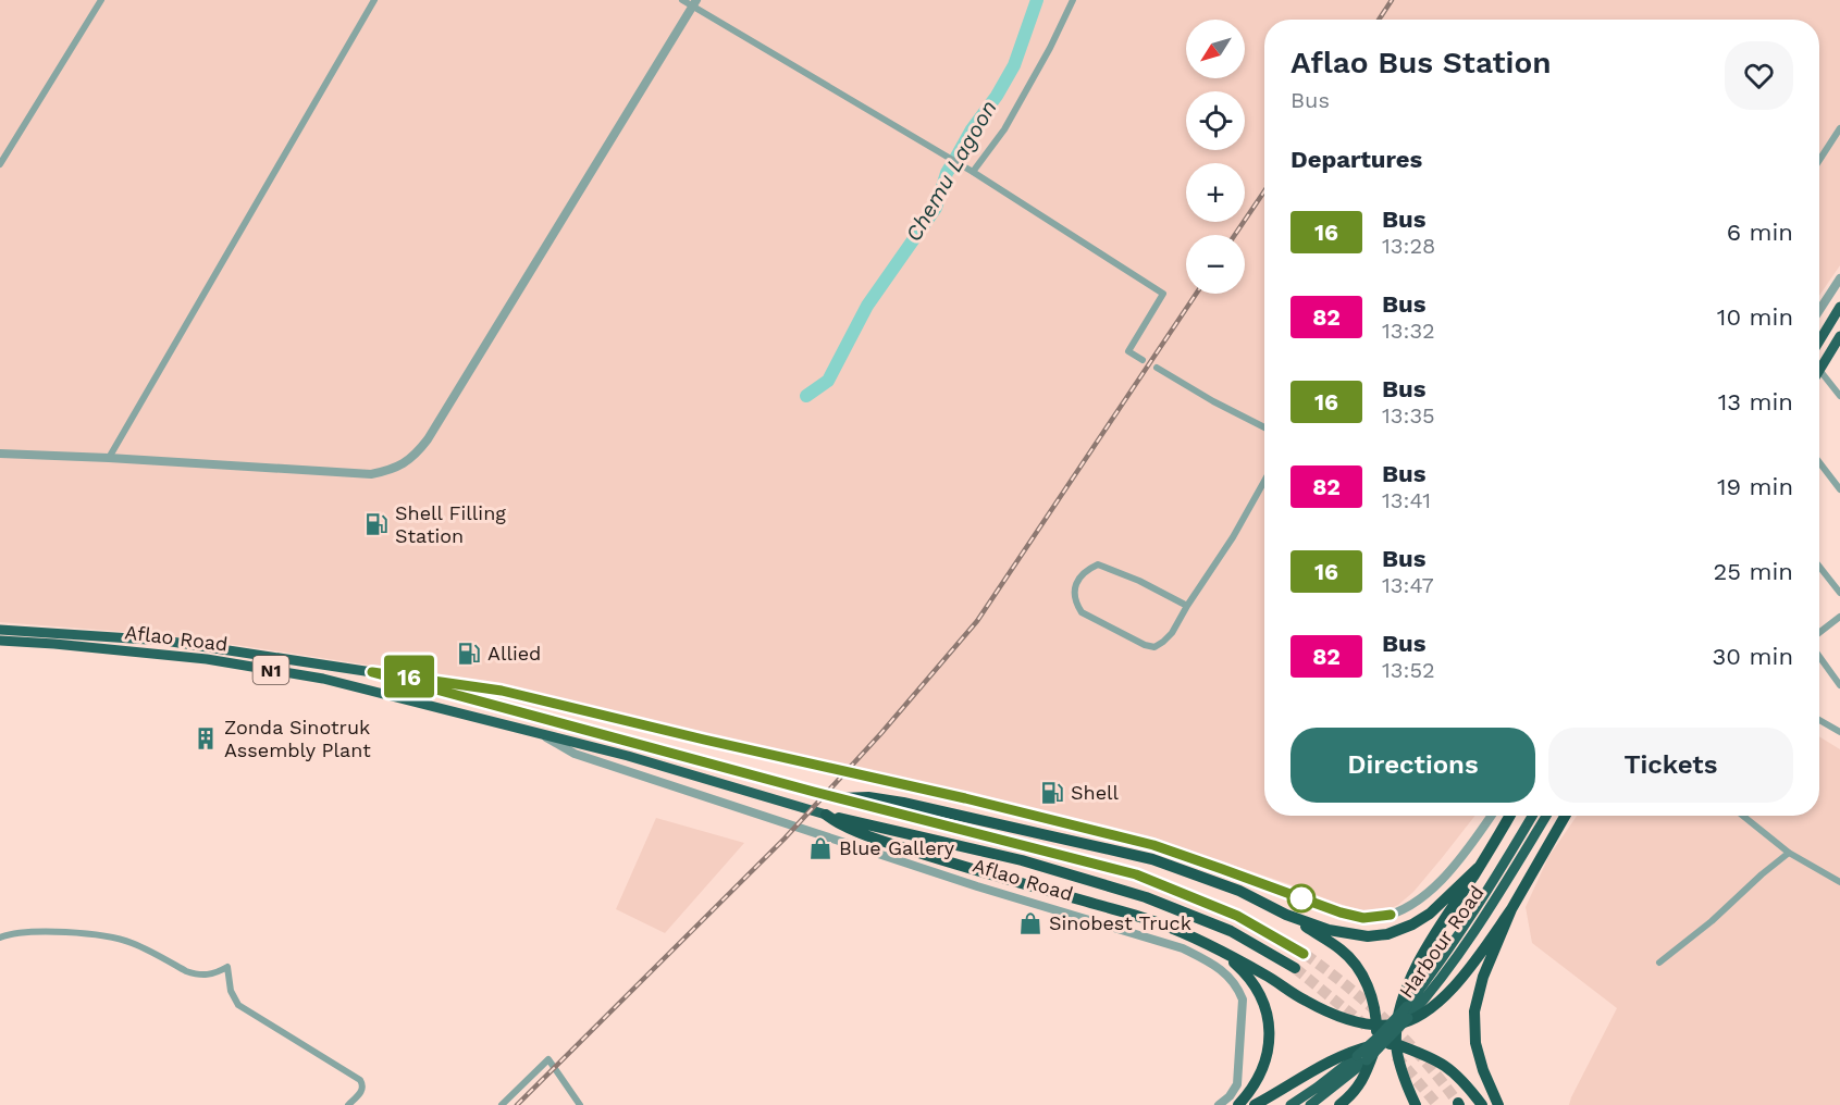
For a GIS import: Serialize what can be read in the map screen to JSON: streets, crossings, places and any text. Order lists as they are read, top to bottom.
{
  "streets": {
    "highway": ["Aflao Road", "N1", "Harbour Road"]
  },
  "crossings": [
    ["Aflao Road", "Harbour Road"]
  ],
  "water": ["Chemu Lagoon"],
  "places": {
    "fuel station": ["Shell Filling Station", "Allied", "Shell"],
    "building": ["Zonda Sinotruk Assembly Plant"],
    "shop": ["Blue Gallery", "Sinobest Truck"]
  },
  "lines": ["bus line 16"],
  "north": "bottom left",
  "page": {
    "on_map": "16",
    "map_buttons": ["+", "−"],
    "heading": [
      ["Aflao Bus Station", "Bus"],
      "Departures"
    ],
    "list": [
      {
        "mark": "16",
        "name": "Bus",
        "note": "13:28",
        "value": "6 min"
      },
      {
        "mark": "82",
        "name": "Bus",
        "note": "13:32",
        "value": "10 min"
      },
      {
        "mark": "16",
        "name": "Bus",
        "note": "13:35",
        "value": "13 min"
      },
      {
        "mark": "82",
        "name": "Bus",
        "note": "13:41",
        "value": "19 min"
      },
      {
        "mark": "16",
        "name": "Bus",
        "note": "13:47",
        "value": "25 min"
      },
      {
        "mark": "82",
        "name": "Bus",
        "note": "13:52",
        "value": "30 min"
      }
    ],
    "buttons": ["Directions", "Tickets"]
  }
}
